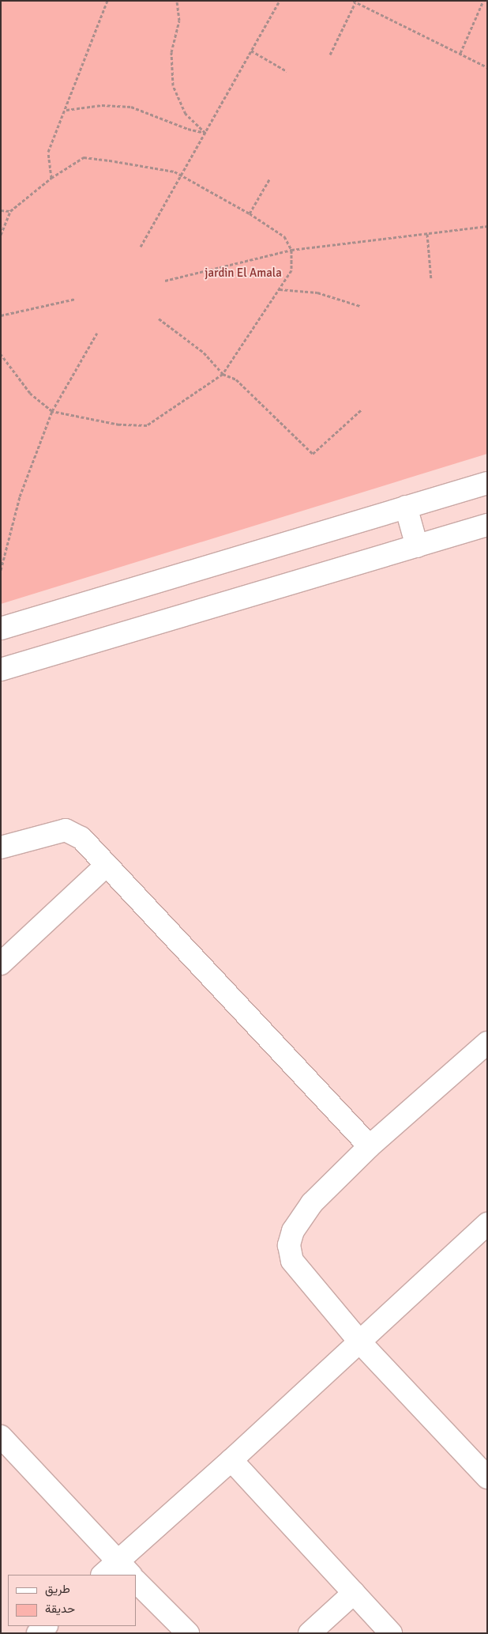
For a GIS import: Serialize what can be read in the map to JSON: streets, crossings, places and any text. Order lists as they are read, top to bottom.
{
  "parks": ["jardin El Amala"],
  "legend": ["طريق", "حديقة"]
}
